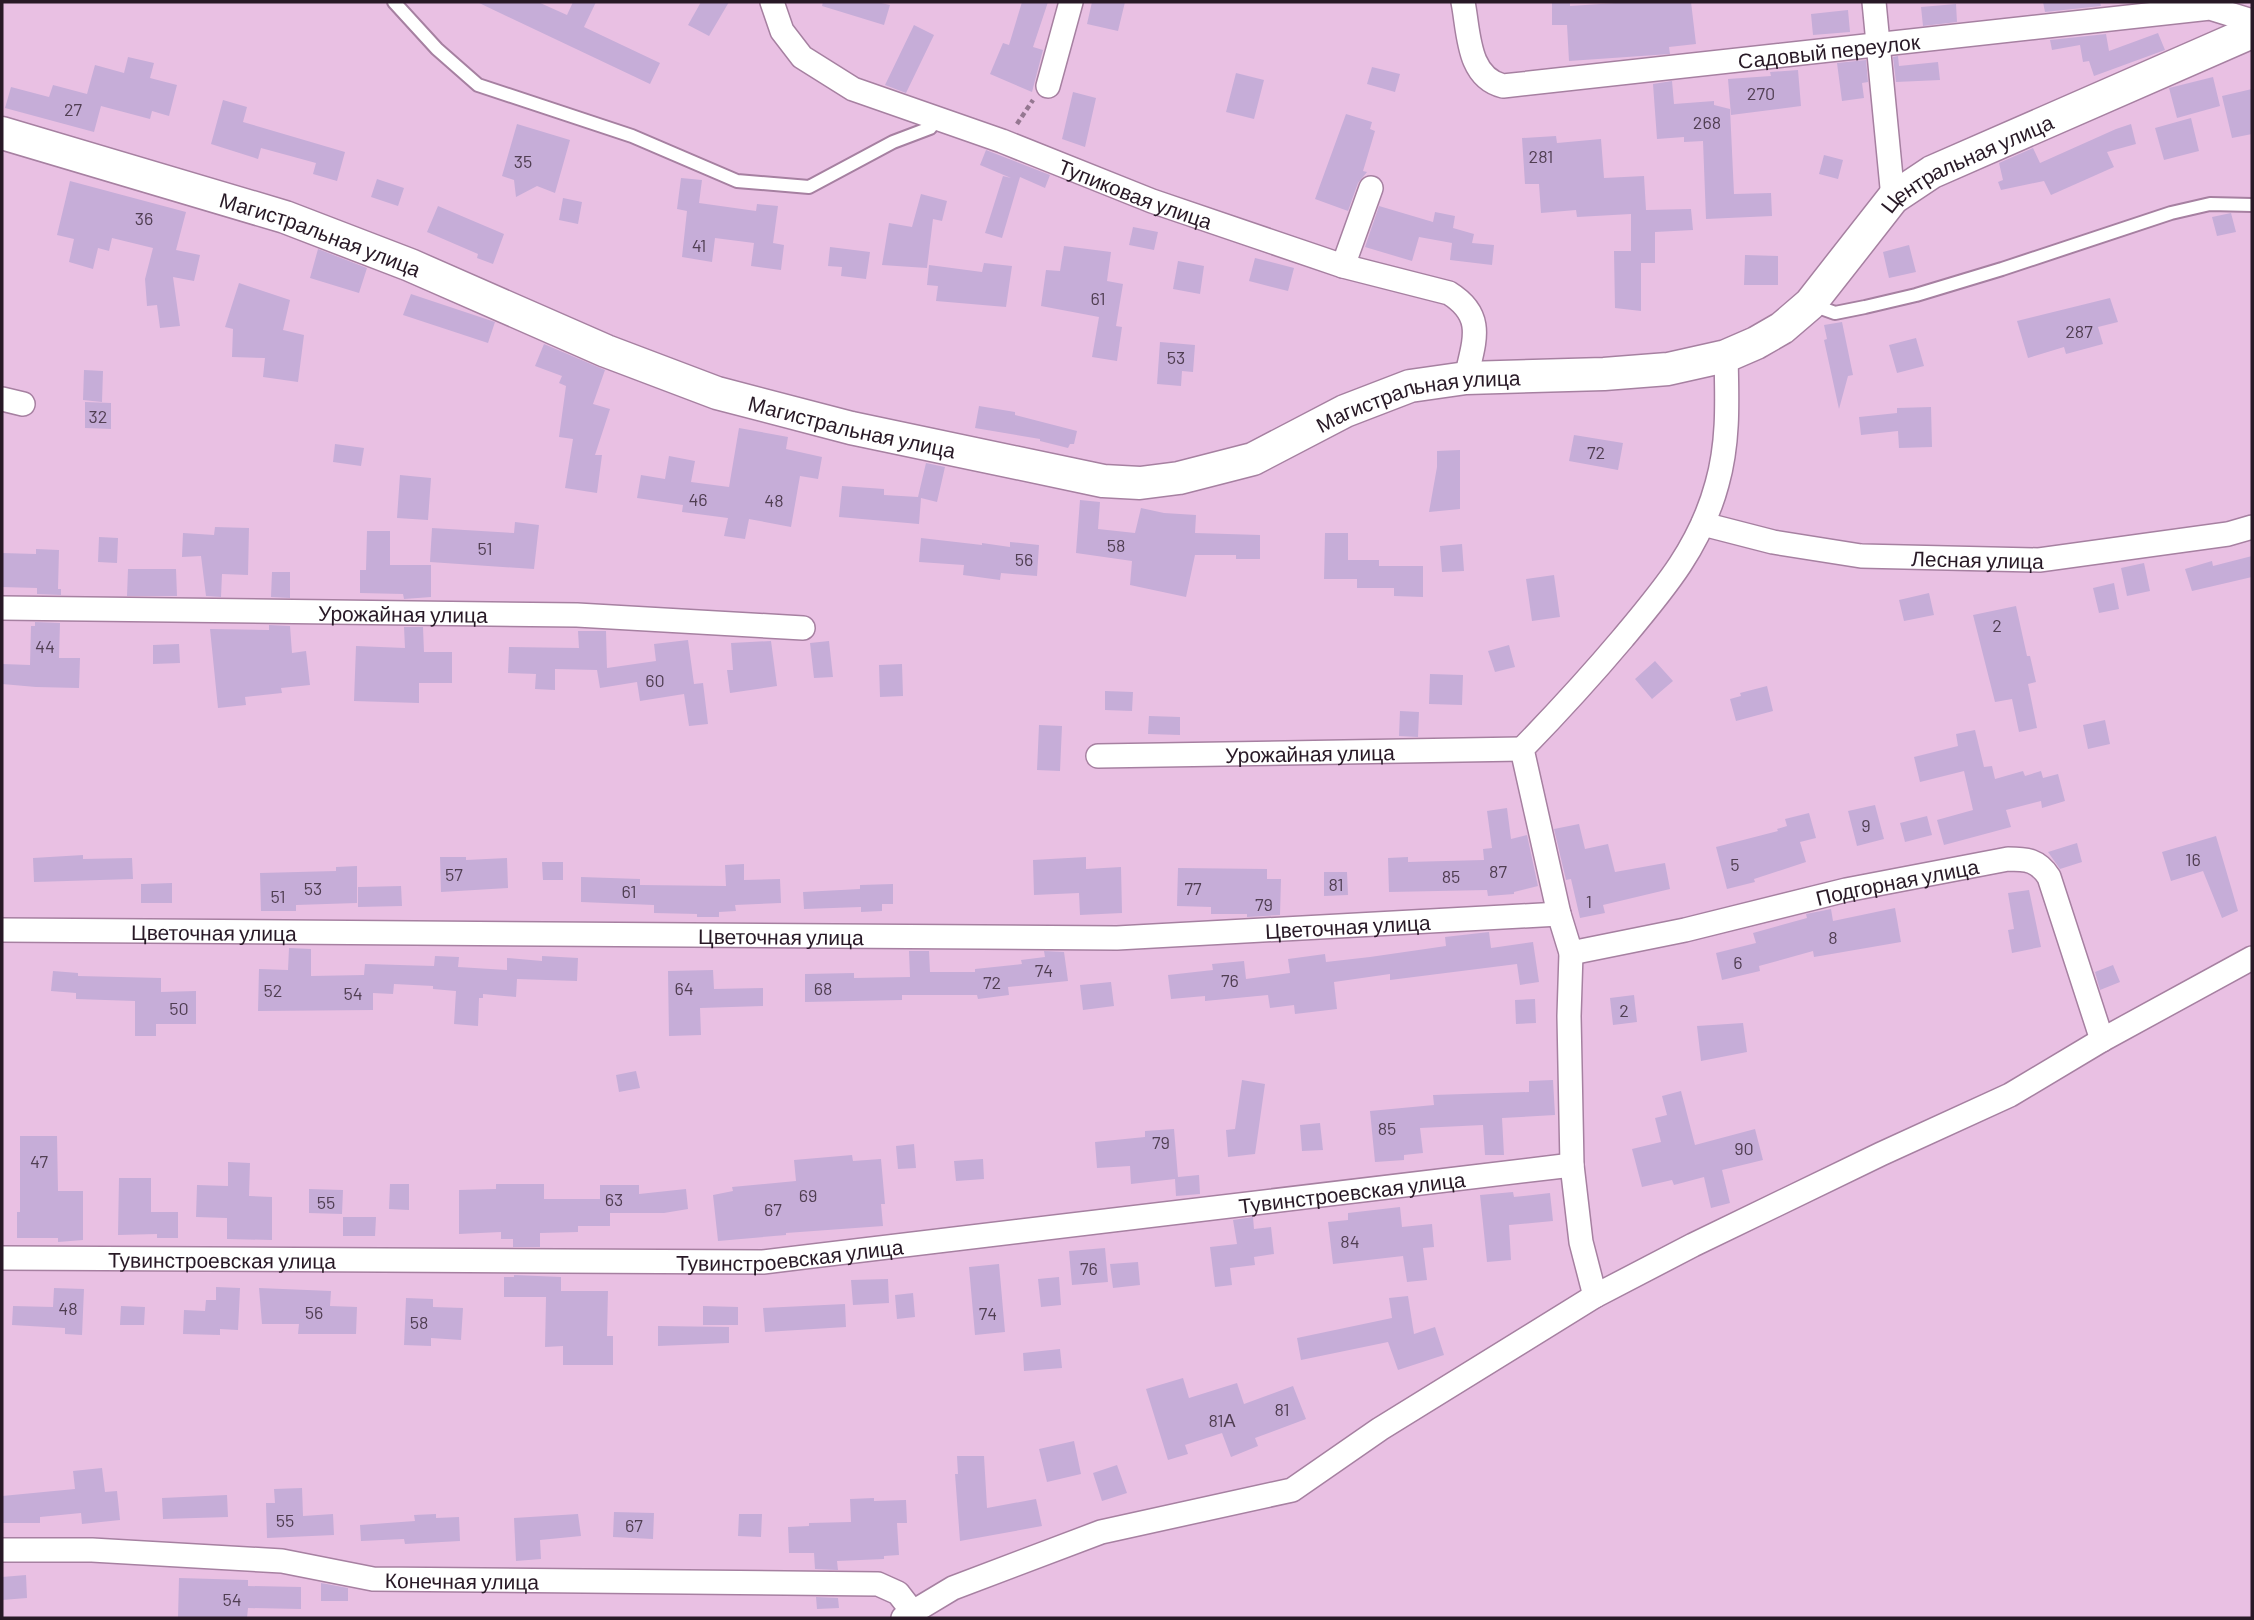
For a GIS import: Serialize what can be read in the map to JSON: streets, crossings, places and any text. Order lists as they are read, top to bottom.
{
  "streets": {
    "street": [
      "Садовый переулок",
      "Центральная улица",
      "Тупиковая улица",
      "Магистральная улица",
      "Лесная улица",
      "Урожайная улица",
      "Подгорная улица",
      "Цветочная улица",
      "Тувинстроевская улица",
      "Конечная улица"
    ]
  },
  "crossings": [
    ["Центральная улица", "Магистральная улица"],
    ["Тупиковая улица", "Магистральная улица"]
  ],
  "house_numbers": [
    "270",
    "27",
    "268",
    "281",
    "35",
    "36",
    "41",
    "61",
    "287",
    "53",
    "32",
    "72",
    "46",
    "48",
    "58",
    "51",
    "56",
    "2",
    "44",
    "60",
    "9",
    "16",
    "5",
    "87",
    "57",
    "85",
    "81",
    "53",
    "77",
    "61",
    "51",
    "1",
    "79",
    "8",
    "6",
    "74",
    "76",
    "72",
    "64",
    "68",
    "52",
    "54",
    "50",
    "2",
    "85",
    "79",
    "90",
    "47",
    "69",
    "63",
    "55",
    "67",
    "84",
    "76",
    "48",
    "56",
    "74",
    "58",
    "81",
    "81А",
    "55",
    "67",
    "54"
  ]
}
